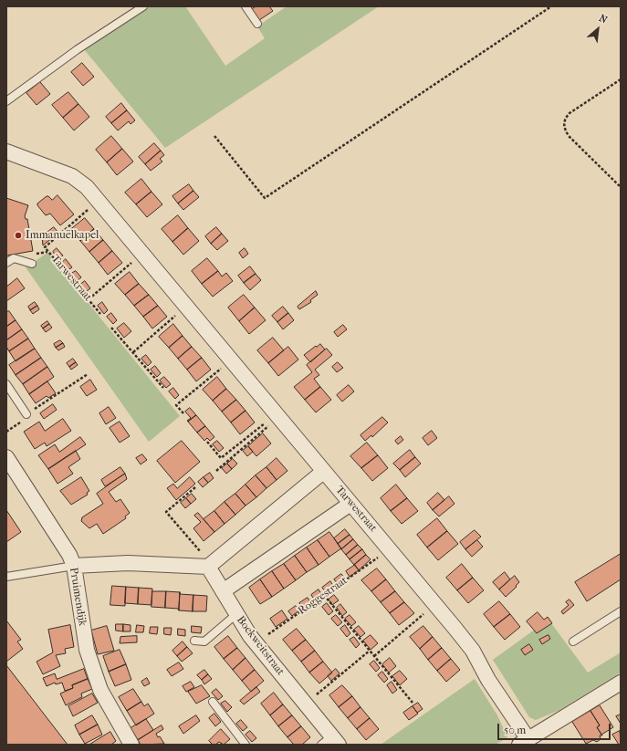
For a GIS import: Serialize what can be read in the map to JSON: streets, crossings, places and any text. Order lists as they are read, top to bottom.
{
  "streets": {
    "street": ["Tarwestraat", "Pruimendijk", "Boekweitstraat"],
    "path": ["Roggestraat"]
  },
  "crossings": [
    ["Tarwestraat", "Roggestraat"],
    ["Roggestraat", "Boekweitstraat"]
  ],
  "places": ["Immanuëlkapel"],
  "scale_bar": "50 m",
  "north": "top right"
}
